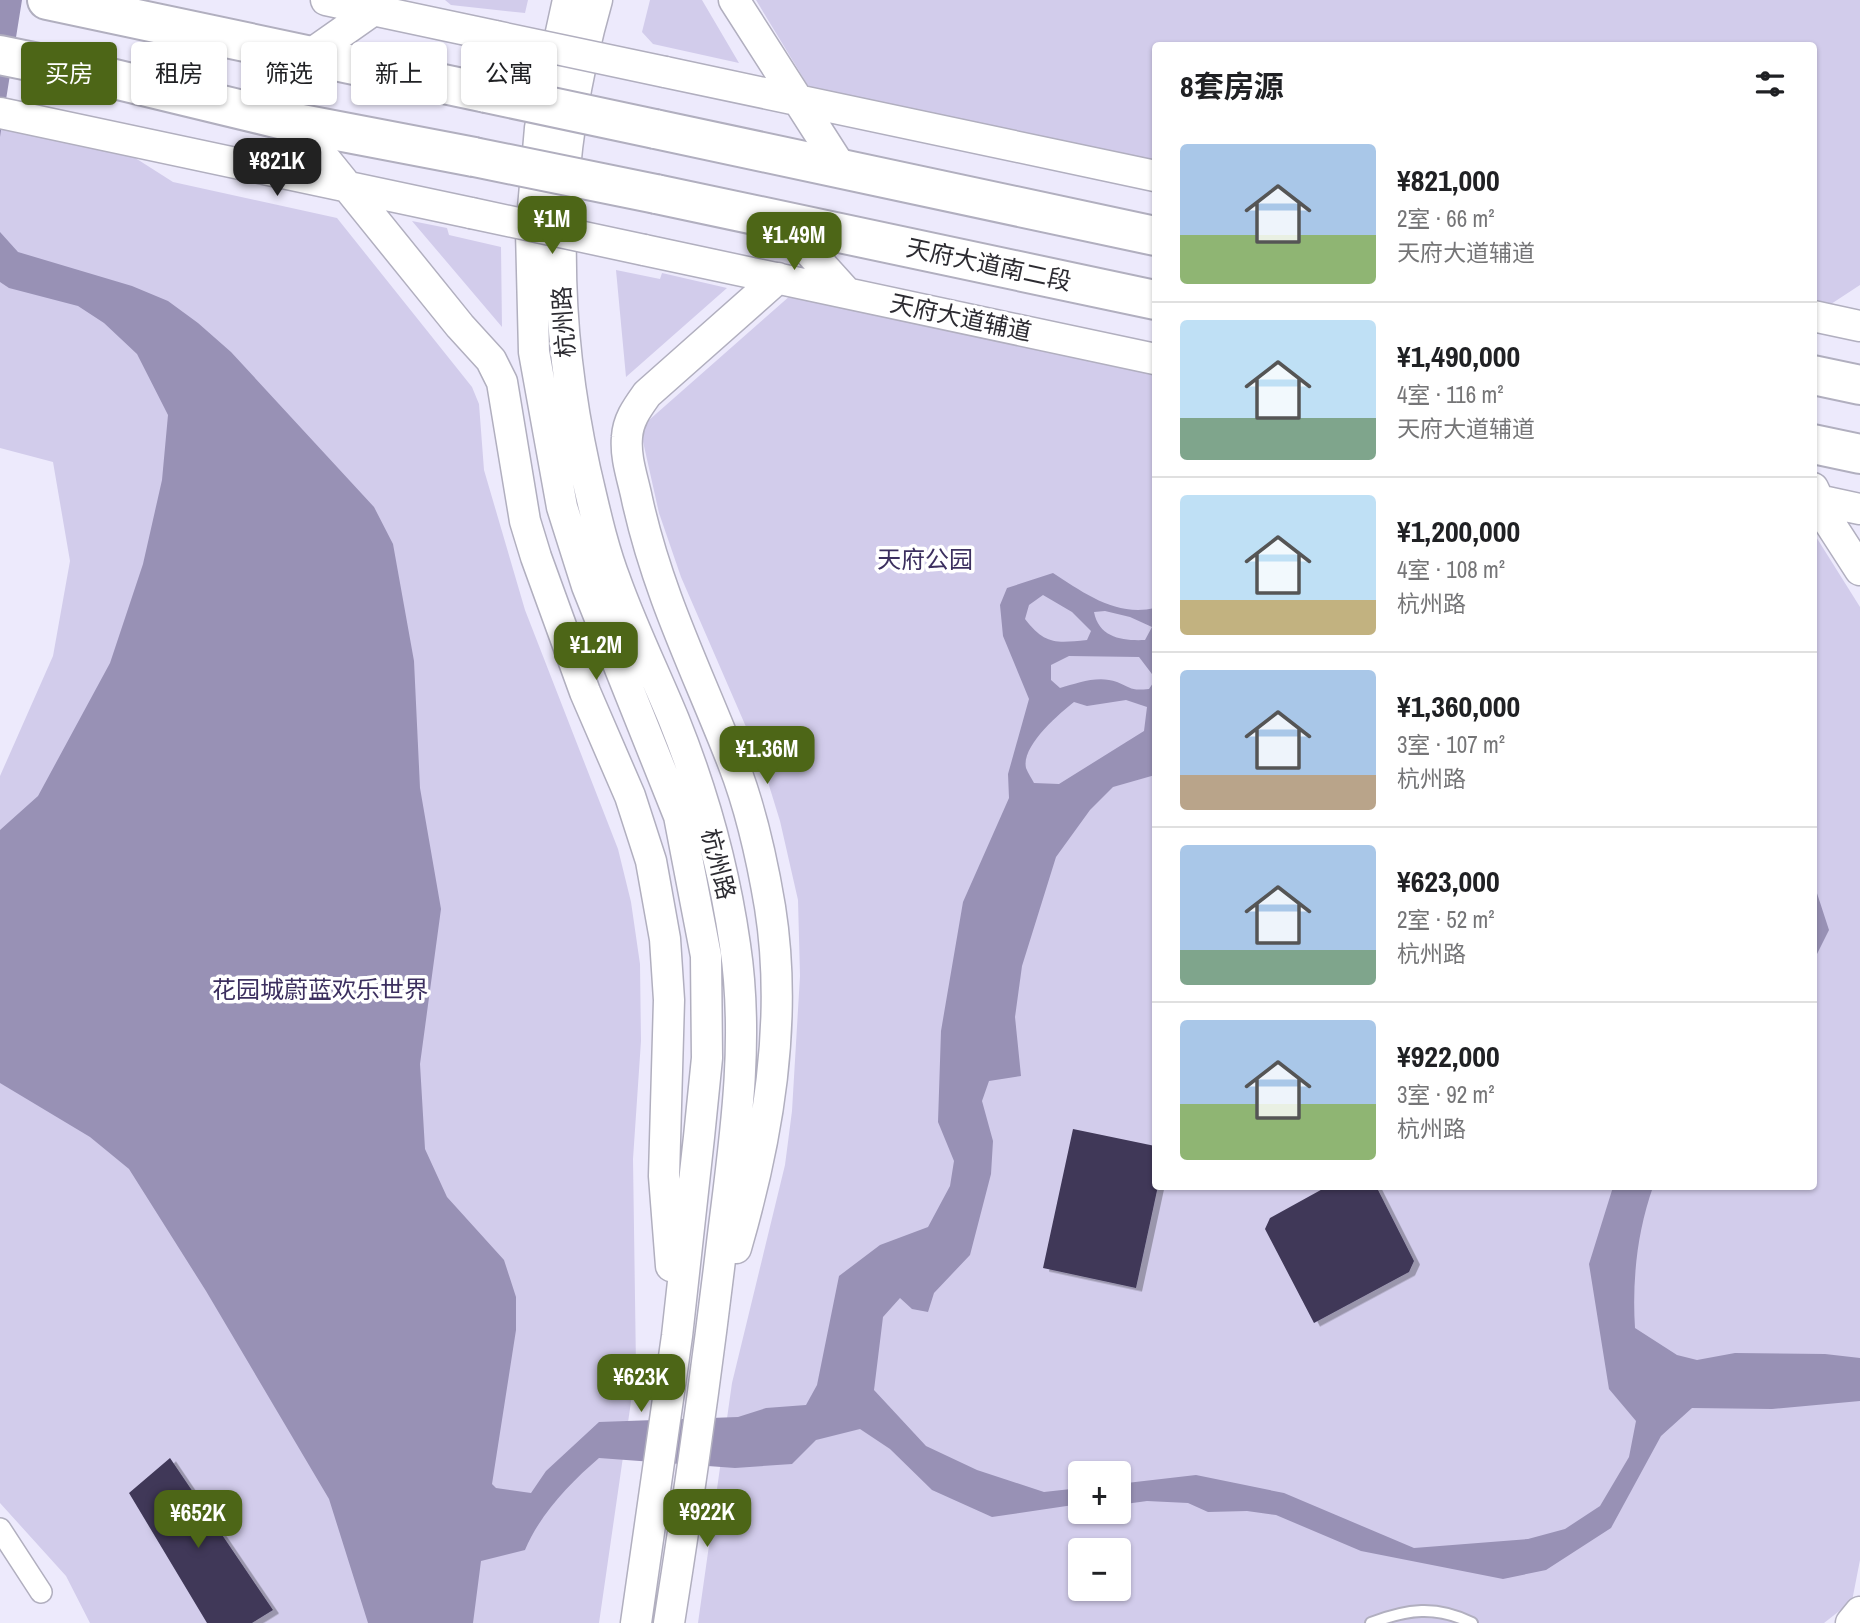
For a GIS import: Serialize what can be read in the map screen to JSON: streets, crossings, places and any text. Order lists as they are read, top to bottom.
{
  "streets": {
    "highway": ["天府大道南二段"],
    "main road": ["天府大道辅道", "杭州路"]
  },
  "parks": ["天府公园", "花园城蔚蓝欢乐世界"],
  "page": {
    "chip": [
      "买房",
      "租房",
      "筛选",
      "新上",
      "公寓"
    ],
    "heading": "8套房源",
    "list": [
      {
        "name": "¥821,000",
        "note": "2室 · 66 m² · 天府大道辅道"
      },
      {
        "name": "¥1,490,000",
        "note": "4室 · 116 m² · 天府大道辅道"
      },
      {
        "name": "¥1,200,000",
        "note": "4室 · 108 m² · 杭州路"
      },
      {
        "name": "¥1,360,000",
        "note": "3室 · 107 m² · 杭州路"
      },
      {
        "name": "¥623,000",
        "note": "2室 · 52 m² · 杭州路"
      },
      {
        "name": "¥922,000",
        "note": "3室 · 92 m² · 杭州路"
      }
    ],
    "price": [
      "¥821K",
      "¥1M",
      "¥1.49M",
      "¥1.2M",
      "¥1.36M",
      "¥623K",
      "¥922K",
      "¥652K"
    ],
    "map_buttons": ["+", "−"]
  }
}
